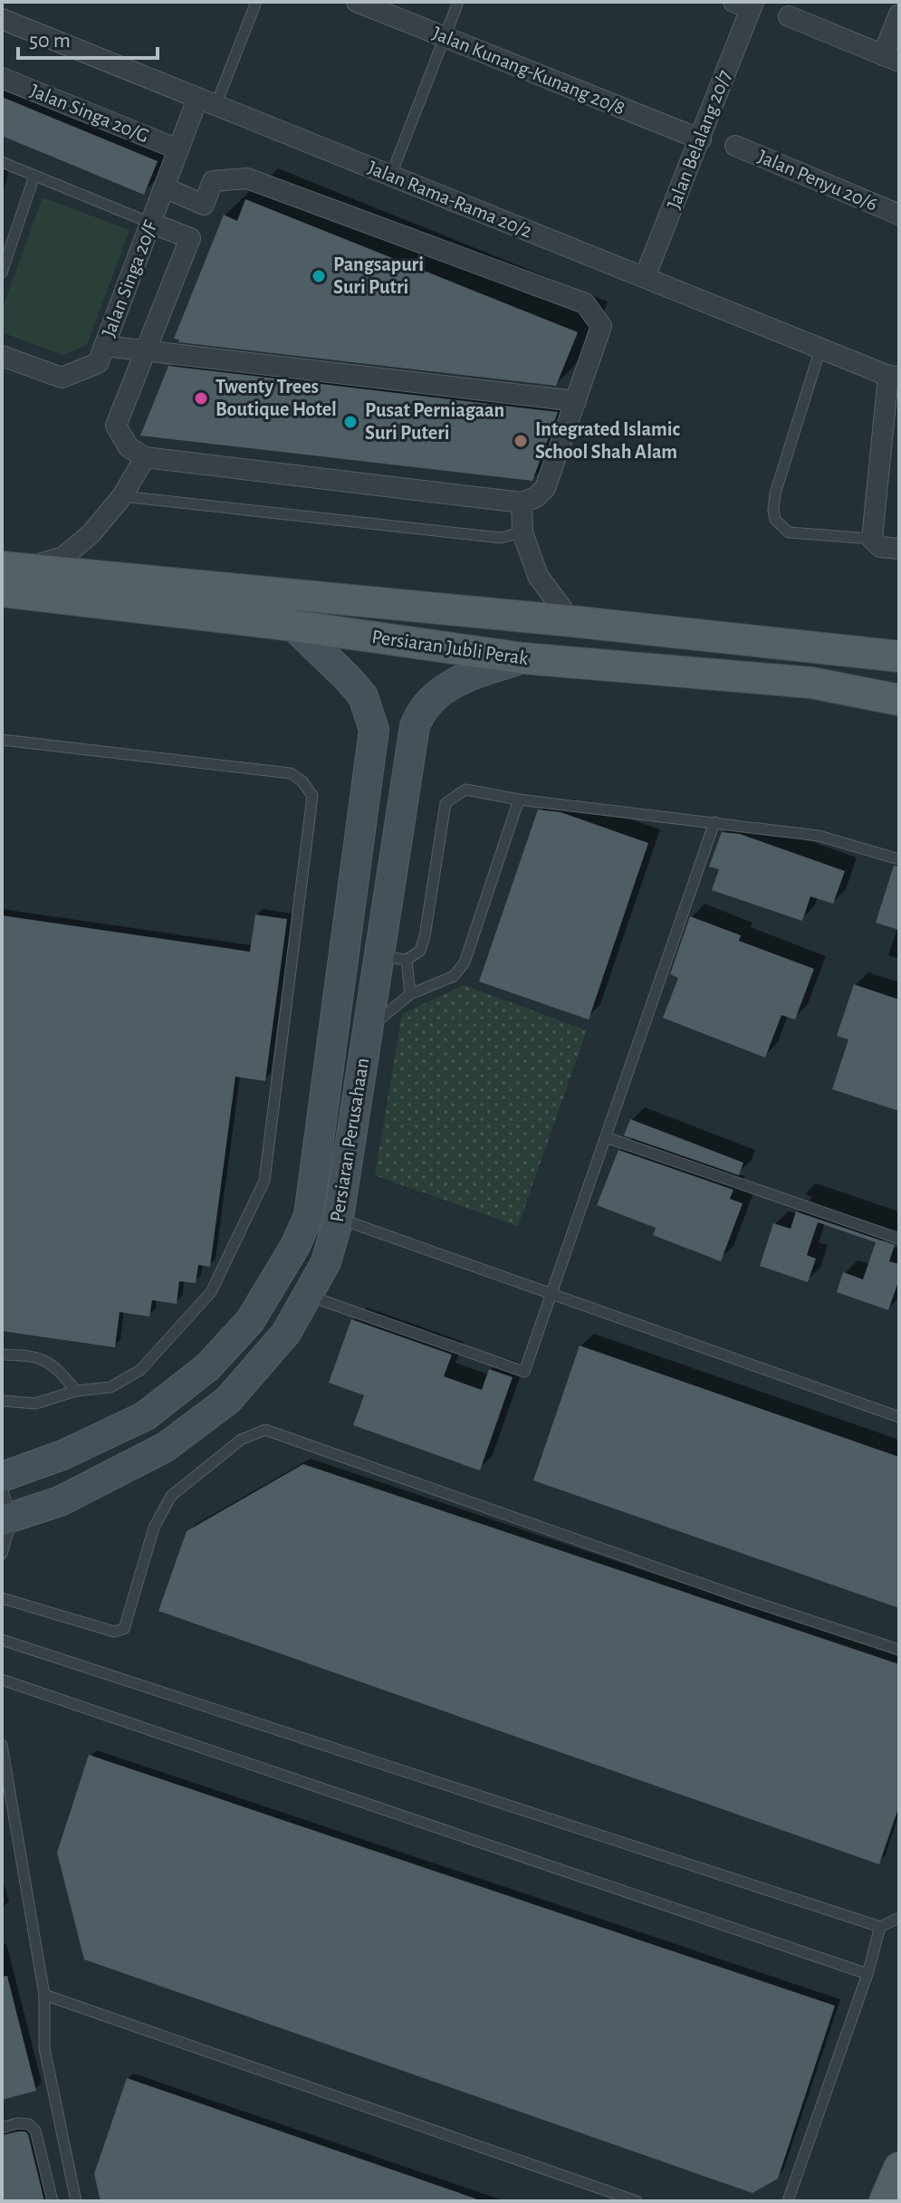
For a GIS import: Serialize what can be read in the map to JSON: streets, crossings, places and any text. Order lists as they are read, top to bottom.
{
  "streets": {
    "main road": ["Persiaran Jubli Perak", "Persiaran Perusahaan"],
    "street": [
      "Jalan Kunang-Kunang 20/8",
      "Jalan Singa 20/G",
      "Jalan Belalang 20/7",
      "Jalan Penyu 20/6",
      "Jalan Rama-Rama 20/2",
      "Jalan Singa 20/F"
    ]
  },
  "crossings": [
    ["Jalan Kunang-Kunang 20/8", "Jalan Belalang 20/7"],
    ["Jalan Singa 20/G", "Jalan Singa 20/F"],
    ["Jalan Belalang 20/7", "Jalan Rama-Rama 20/2"],
    ["Jalan Rama-Rama 20/2", "Jalan Singa 20/F"],
    ["Persiaran Jubli Perak", "Persiaran Perusahaan"]
  ],
  "places": [
    "Pangsapuri Suri Putri",
    "Twenty Trees Boutique Hotel",
    "Pusat Perniagaan Suri Puteri",
    "Integrated Islamic School Shah Alam"
  ],
  "scale_bar": "50 m"
}
